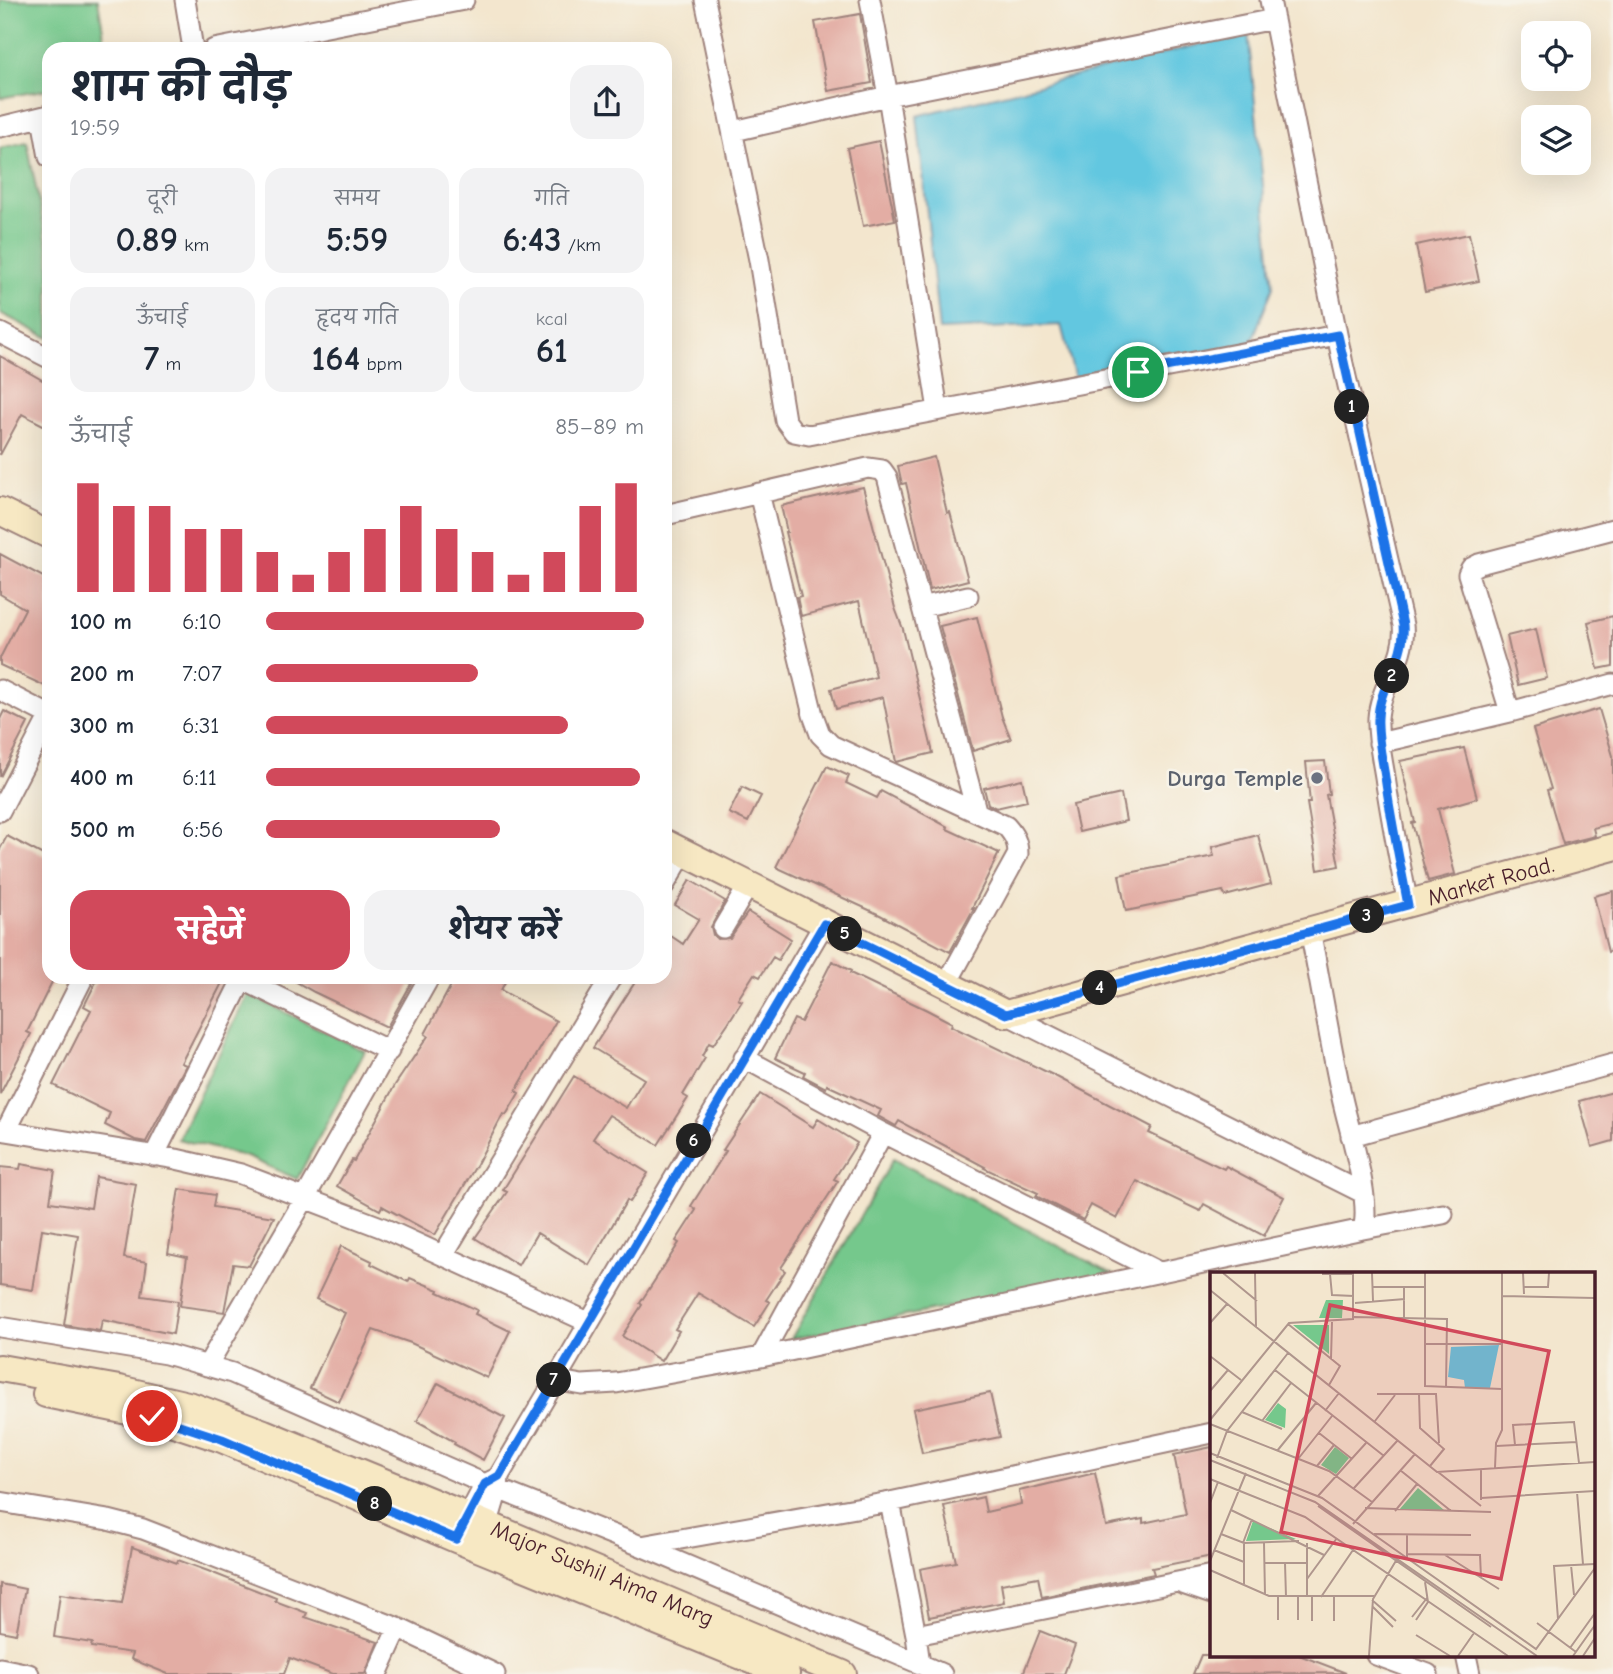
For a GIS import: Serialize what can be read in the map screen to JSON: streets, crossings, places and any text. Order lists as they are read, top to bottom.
{
  "streets": {
    "street": ["Market Road.", "Major Sushil Aima Marg"]
  },
  "places": ["Durga Temple"],
  "page": {
    "heading": ["शाम की दौड़", "19:59"],
    "stats": [
      ["दूरी", "0.89 km"],
      ["समय", "5:59"],
      ["गति", "6:43 /km"],
      ["ऊँचाई", "7 m"],
      ["हृदय गति", "164 bpm"],
      ["kcal", "61"]
    ],
    "pins": [
      "1",
      "2",
      "3",
      "5",
      "4",
      "6",
      "7",
      "8"
    ],
    "chart": ["ऊँचाई", "85–89 m"],
    "list": [
      {
        "name": "100 m",
        "note": "6:10"
      },
      {
        "name": "200 m",
        "note": "7:07"
      },
      {
        "name": "300 m",
        "note": "6:31"
      },
      {
        "name": "400 m",
        "note": "6:11"
      },
      {
        "name": "500 m",
        "note": "6:56"
      }
    ],
    "buttons": ["सहेजें", "शेयर करें"]
  }
}
